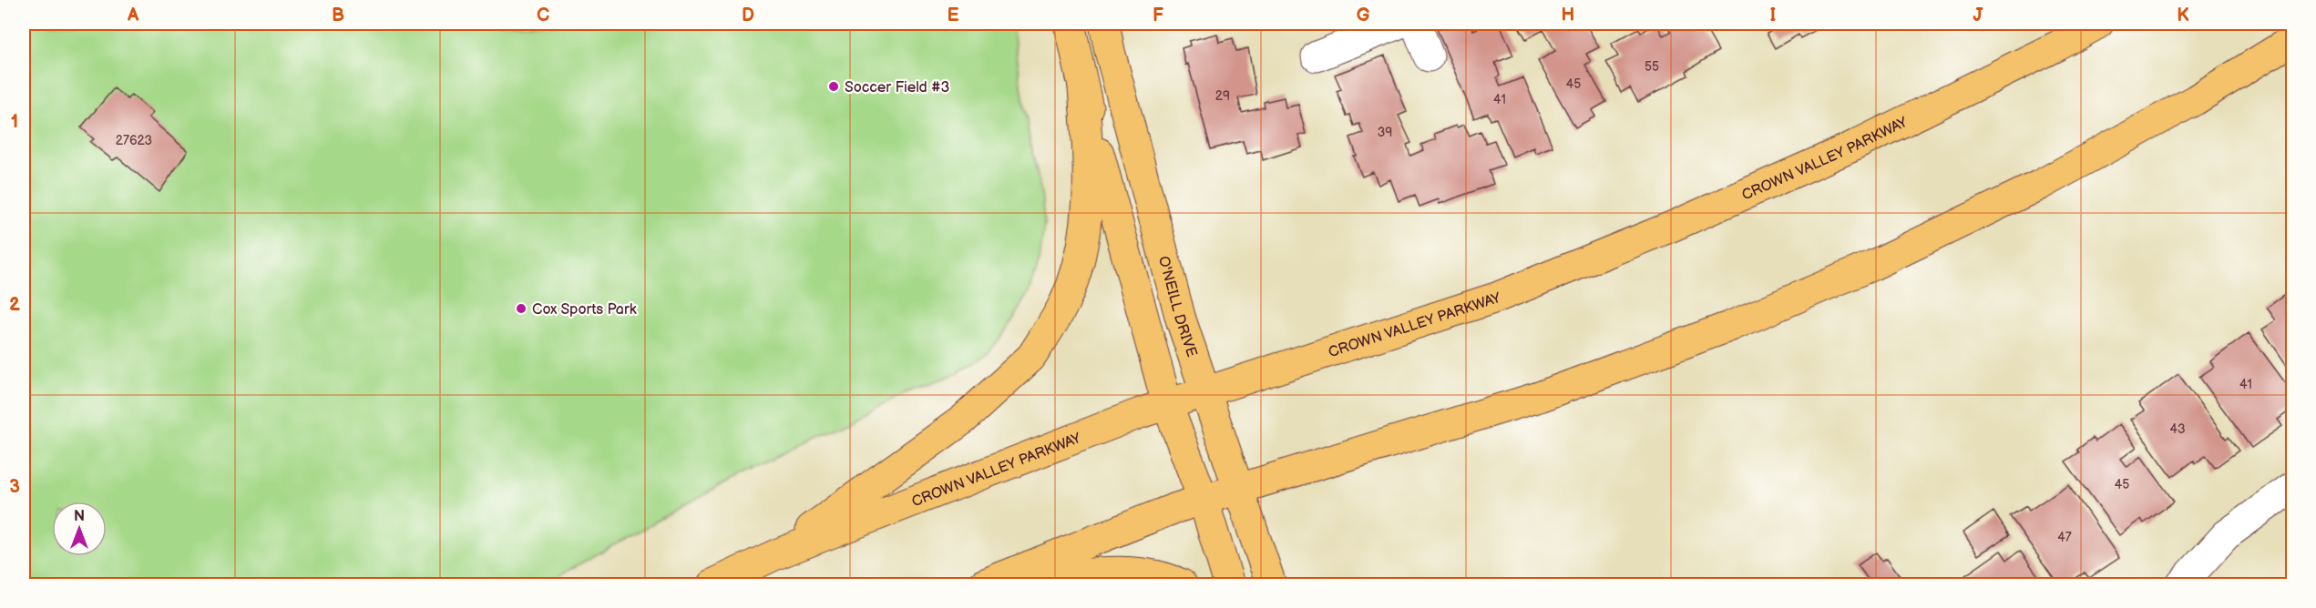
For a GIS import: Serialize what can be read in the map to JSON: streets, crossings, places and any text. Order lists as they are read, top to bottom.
{
  "streets": {
    "main road": ["CROWN VALLEY PARKWAY", "O'NEILL DRIVE"]
  },
  "crossings": [
    ["CROWN VALLEY PARKWAY", "O'NEILL DRIVE"]
  ],
  "places": ["Soccer Field #3", "Cox Sports Park"],
  "house_numbers": [
    "55",
    "45",
    "29",
    "41",
    "39",
    "27623",
    "41",
    "43",
    "45",
    "47"
  ],
  "north": "top",
  "grid": {
    "columns": [
      "A",
      "B",
      "C",
      "D",
      "E",
      "F",
      "G",
      "H",
      "I",
      "J",
      "K"
    ],
    "rows": ["1", "2", "3"]
  }
}
